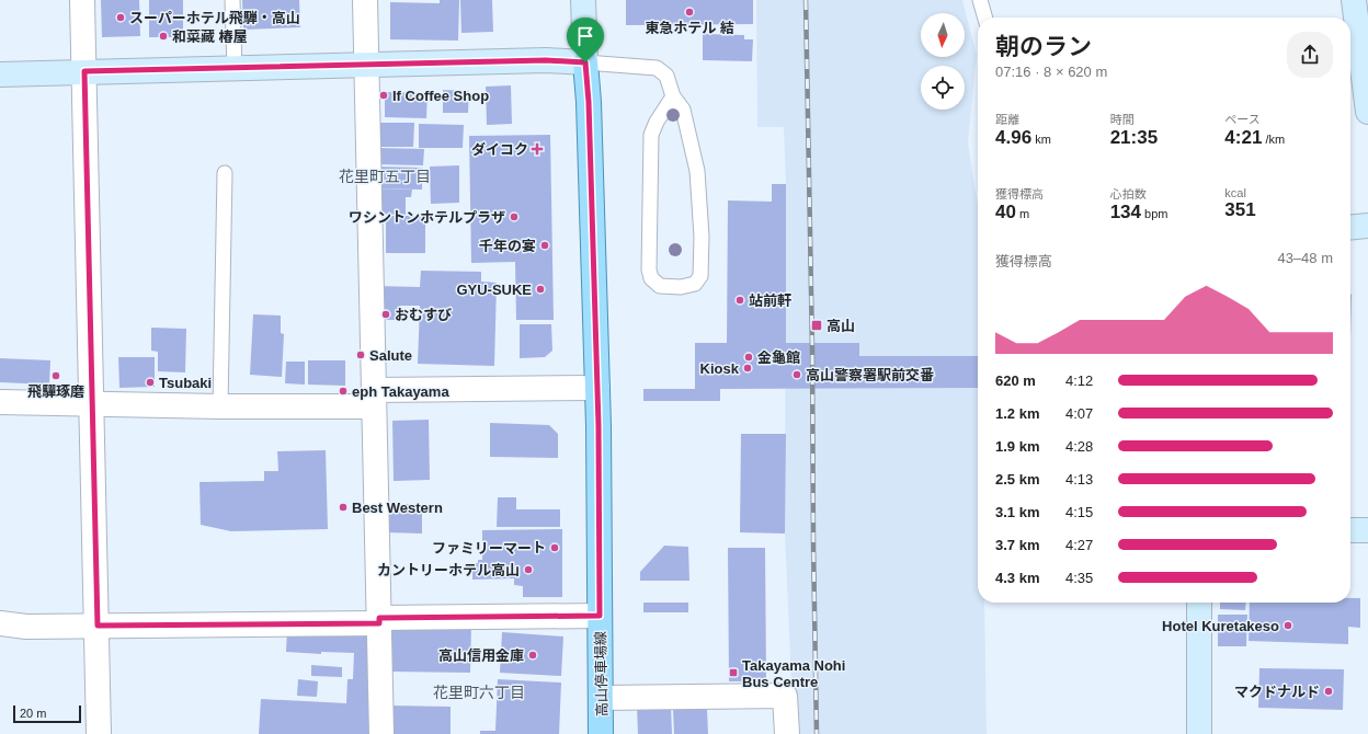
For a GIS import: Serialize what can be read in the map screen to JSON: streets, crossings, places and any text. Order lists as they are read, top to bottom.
{
  "streets": {
    "main road": ["高山停車場線"]
  },
  "districts": ["花里町五丁目", "花里町六丁目"],
  "places": {
    "other": [
      "東急ホテル 結",
      "スーパーホテル飛騨・高山",
      "和菜藏 樁屋",
      "If Coffee Shop",
      "ワシントンホテルプラザ",
      "千年の宴",
      "GYU-SUKE",
      "站前軒",
      "おむすび",
      "Salute",
      "金龜館",
      "Kiosk",
      "高山警察署駅前交番",
      "飛驒琢磨",
      "Tsubaki",
      "eph Takayama",
      "Best Western",
      "ファミリーマート",
      "カントリーホテル高山",
      "Hotel Kuretakeso",
      "高山信用金庫",
      "マクドナルド"
    ],
    "health": ["ダイコク"],
    "transit": ["高山", "Takayama Nohi Bus Centre"]
  },
  "scale_bar": "20 m",
  "north": "bottom",
  "page": {
    "heading": ["朝のラン", "07:16 · 8 × 620 m"],
    "stats": [
      ["距離", "4.96 km"],
      ["時間", "21:35"],
      ["ペース", "4:21 /km"],
      ["獲得標高", "40 m"],
      ["心拍数", "134 bpm"],
      ["kcal", "351"]
    ],
    "chart": ["獲得標高", "43–48 m"],
    "list": [
      {
        "name": "620 m",
        "note": "4:12"
      },
      {
        "name": "1.2 km",
        "note": "4:07"
      },
      {
        "name": "1.9 km",
        "note": "4:28"
      },
      {
        "name": "2.5 km",
        "note": "4:13"
      },
      {
        "name": "3.1 km",
        "note": "4:15"
      },
      {
        "name": "3.7 km",
        "note": "4:27"
      },
      {
        "name": "4.3 km",
        "note": "4:35"
      }
    ],
    "scale": "20 m"
  }
}
